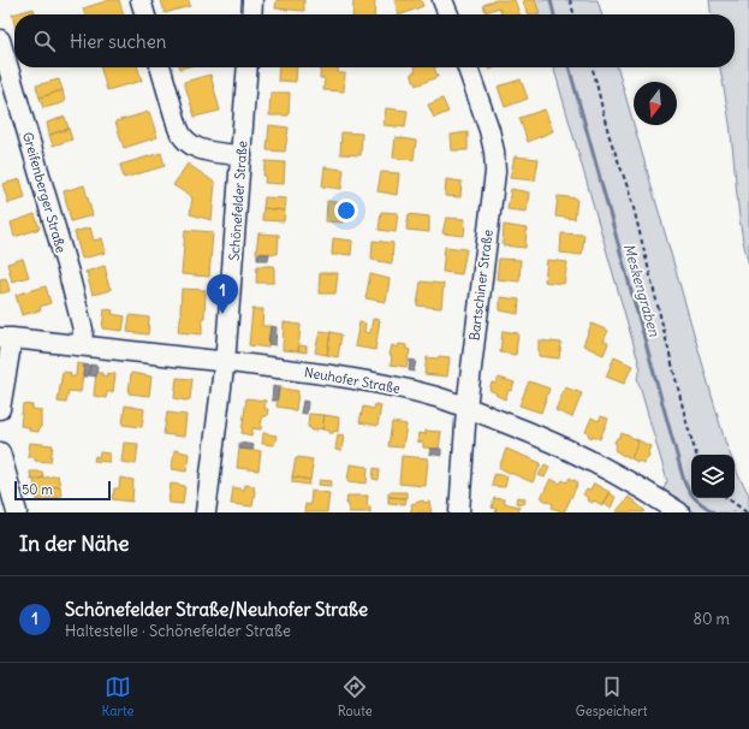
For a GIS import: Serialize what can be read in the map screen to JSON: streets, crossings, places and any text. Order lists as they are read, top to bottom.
{
  "streets": {
    "street": [
      "Greifenberger Straße",
      "Schönefelder Straße",
      "Bartschiner Straße",
      "Neuhofer Straße"
    ]
  },
  "crossings": [
    ["Greifenberger Straße", "Neuhofer Straße"],
    ["Schönefelder Straße", "Neuhofer Straße"],
    ["Bartschiner Straße", "Neuhofer Straße"]
  ],
  "water": ["Meskengraben"],
  "scale_bar": "50 m",
  "north": "bottom",
  "page": {
    "search": "Hier suchen",
    "pins": "1",
    "scale": "50 m",
    "heading": "In der Nähe",
    "list": [
      {
        "mark": "1",
        "name": "Schönefelder Straße/Neuhofer Straße",
        "note": "Haltestelle · Schönefelder Straße",
        "value": "80 m"
      }
    ],
    "nav": ["Karte", "Route", "Gespeichert"]
  }
}
